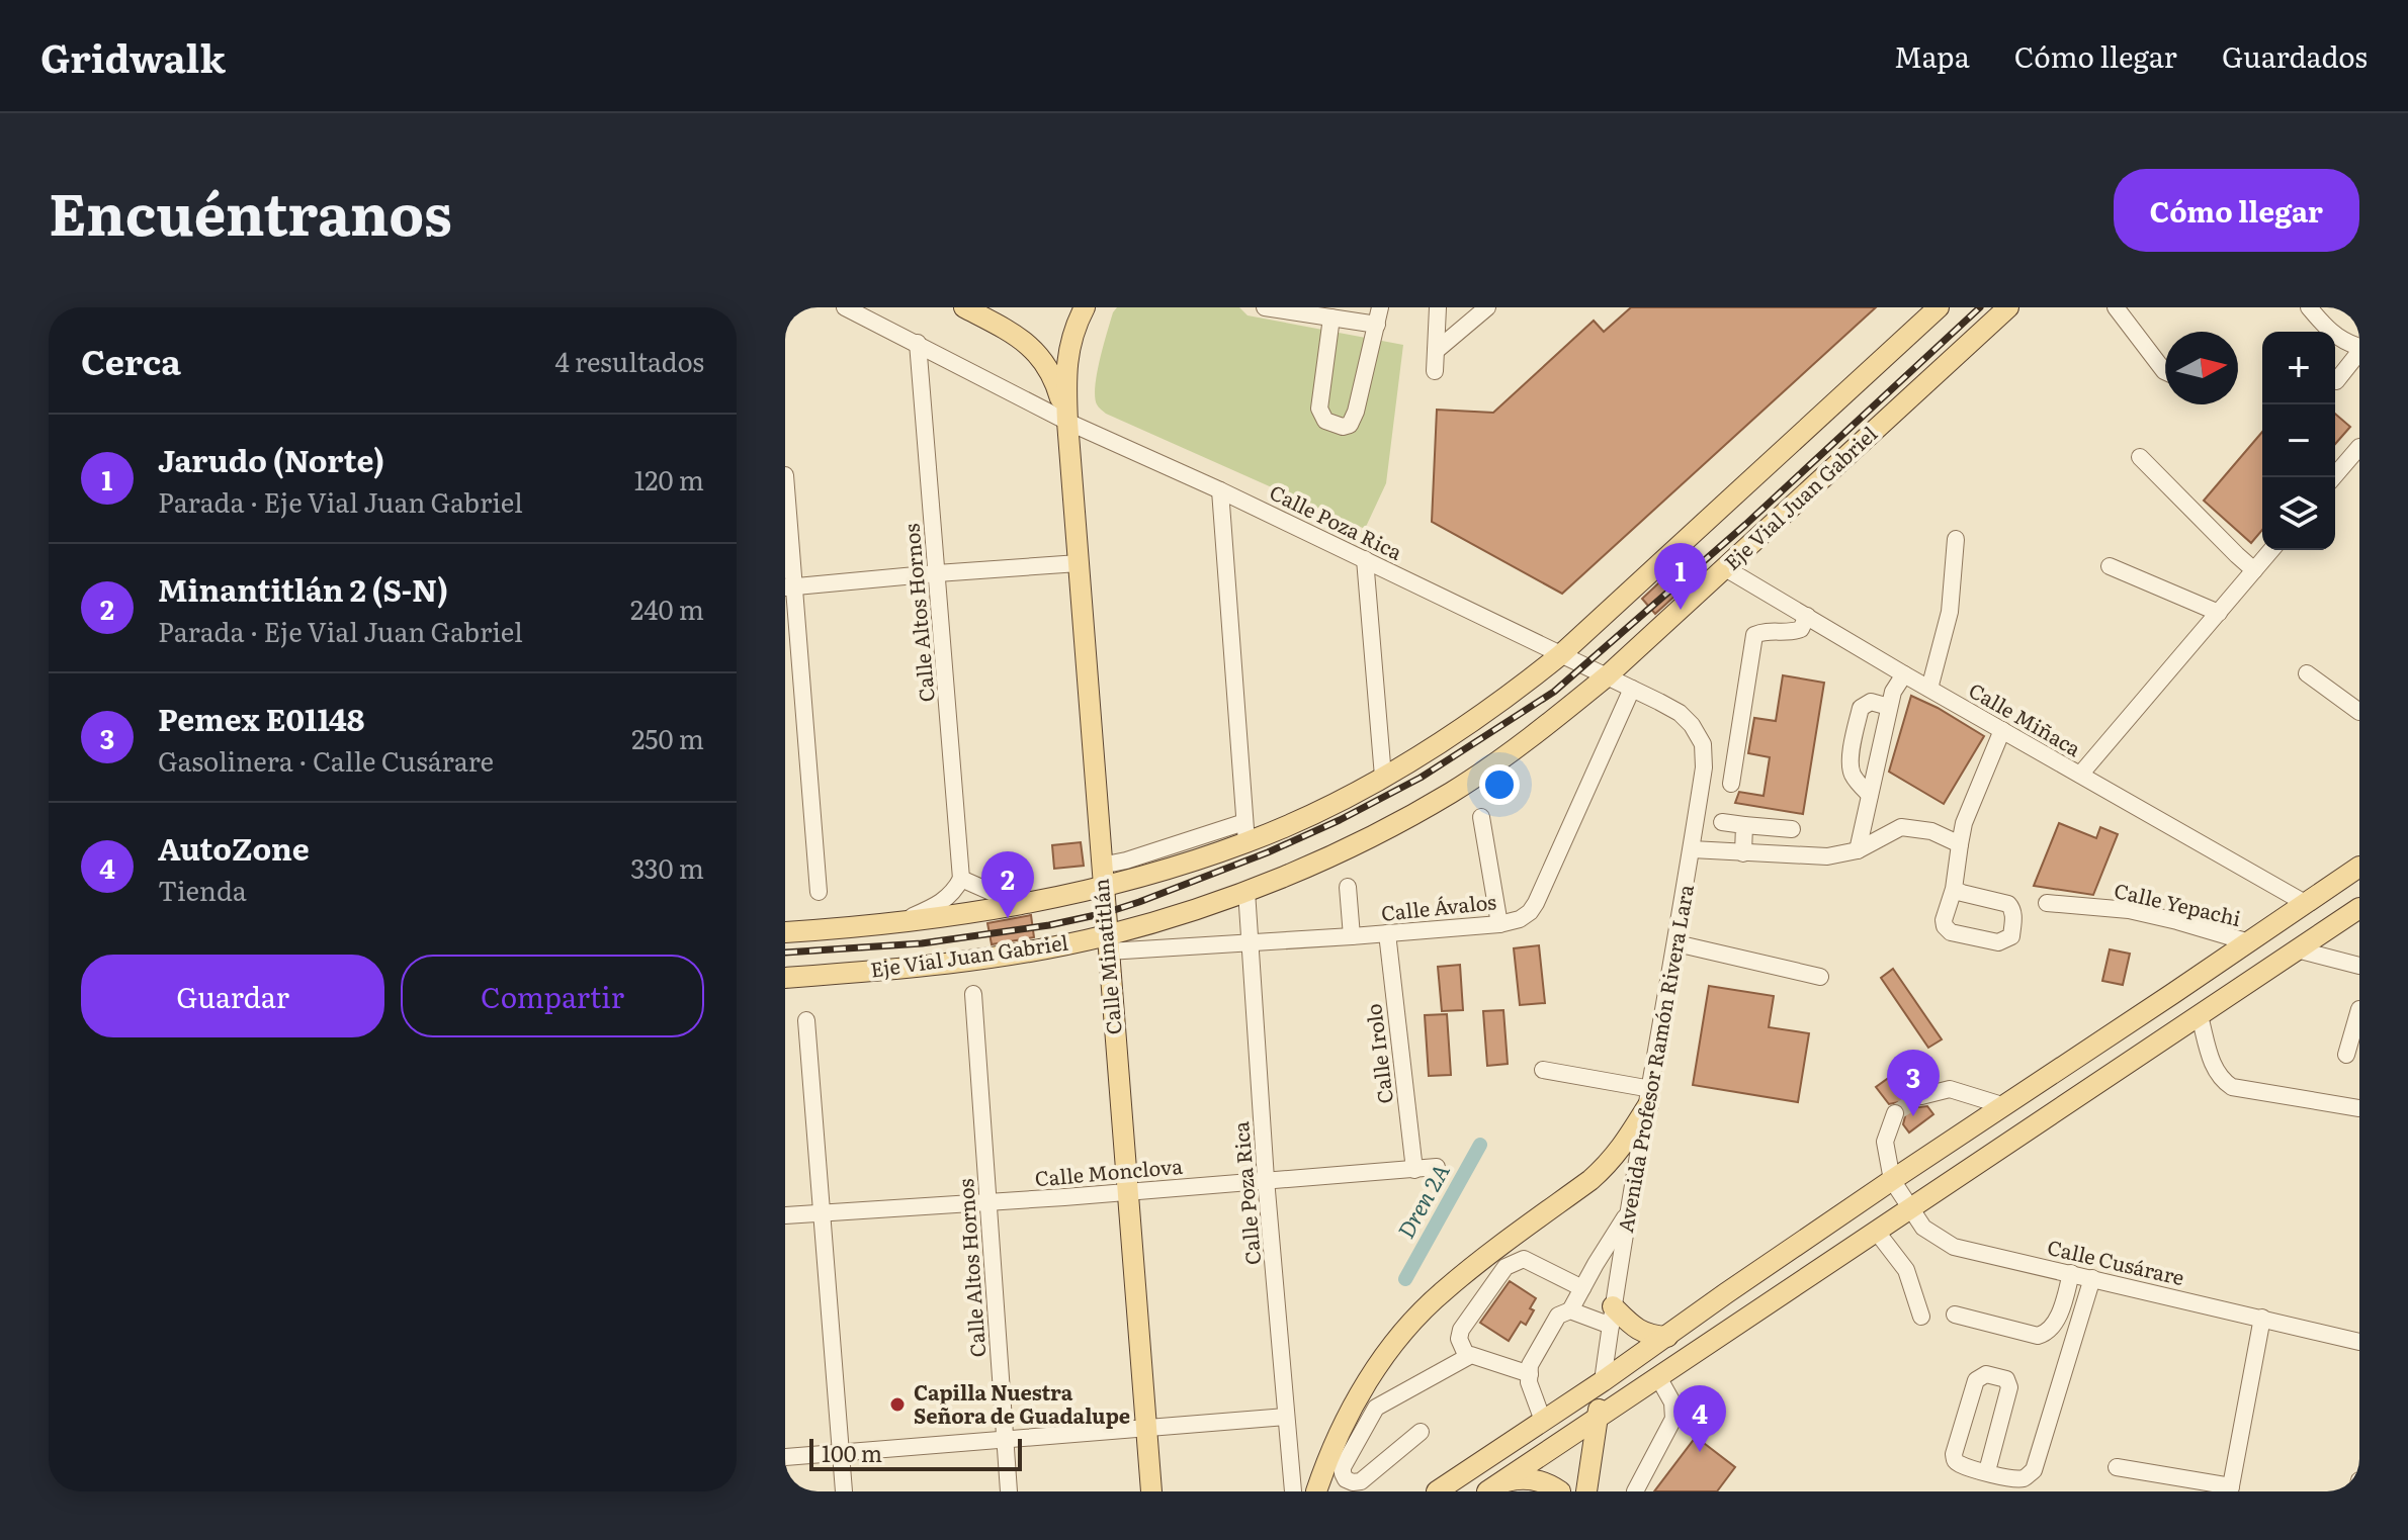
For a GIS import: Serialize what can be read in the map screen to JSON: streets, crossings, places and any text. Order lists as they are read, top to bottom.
{
  "streets": {
    "main road": ["Eje Vial Juan Gabriel", "Calle Minatitlán", "Avenida Profesor Ramón Rivera Lara"],
    "street": [
      "Calle Poza Rica",
      "Calle Altos Hornos",
      "Calle Miñaca",
      "Calle Yepachi",
      "Calle Ávalos",
      "Calle Irolo",
      "Calle Monclova",
      "Calle Cusárare"
    ]
  },
  "crossings": [
    ["Eje Vial Juan Gabriel", "Calle Poza Rica"],
    ["Eje Vial Juan Gabriel", "Calle Miñaca"],
    ["Eje Vial Juan Gabriel", "Calle Ávalos"],
    ["Eje Vial Juan Gabriel", "Calle Minatitlán"],
    ["Eje Vial Juan Gabriel", "Avenida Profesor Ramón Rivera Lara"],
    ["Calle Poza Rica", "Calle Altos Hornos"],
    ["Calle Poza Rica", "Calle Ávalos"],
    ["Calle Poza Rica", "Calle Minatitlán"],
    ["Calle Poza Rica", "Avenida Profesor Ramón Rivera Lara"],
    ["Calle Poza Rica", "Calle Monclova"],
    ["Calle Altos Hornos", "Calle Monclova"],
    ["Calle Ávalos", "Calle Minatitlán"],
    ["Calle Ávalos", "Calle Irolo"],
    ["Calle Ávalos", "Avenida Profesor Ramón Rivera Lara"],
    ["Calle Minatitlán", "Calle Monclova"],
    ["Calle Irolo", "Calle Monclova"]
  ],
  "water": ["Dren 2A"],
  "places": ["Capilla Nuestra Señora de Guadalupe"],
  "scale_bar": "100 m",
  "north": "right",
  "page": {
    "header": "Gridwalk",
    "nav": ["Mapa", "Cómo llegar", "Guardados"],
    "title": "Encuéntranos",
    "buttons": [
      "Cómo llegar",
      ["Guardar", "Compartir"]
    ],
    "heading": ["Cerca", "4 resultados"],
    "map_buttons": ["+", "−"],
    "list": [
      {
        "mark": "1",
        "name": "Jarudo (Norte)",
        "note": "Parada · Eje Vial Juan Gabriel",
        "value": "120 m"
      },
      {
        "mark": "2",
        "name": "Minantitlán 2 (S-N)",
        "note": "Parada · Eje Vial Juan Gabriel",
        "value": "240 m"
      },
      {
        "mark": "3",
        "name": "Pemex E01148",
        "note": "Gasolinera · Calle Cusárare",
        "value": "250 m"
      },
      {
        "mark": "4",
        "name": "AutoZone",
        "note": "Tienda",
        "value": "330 m"
      }
    ],
    "pins": [
      "1",
      "2",
      "3",
      "4"
    ],
    "scale": "100 m"
  }
}
